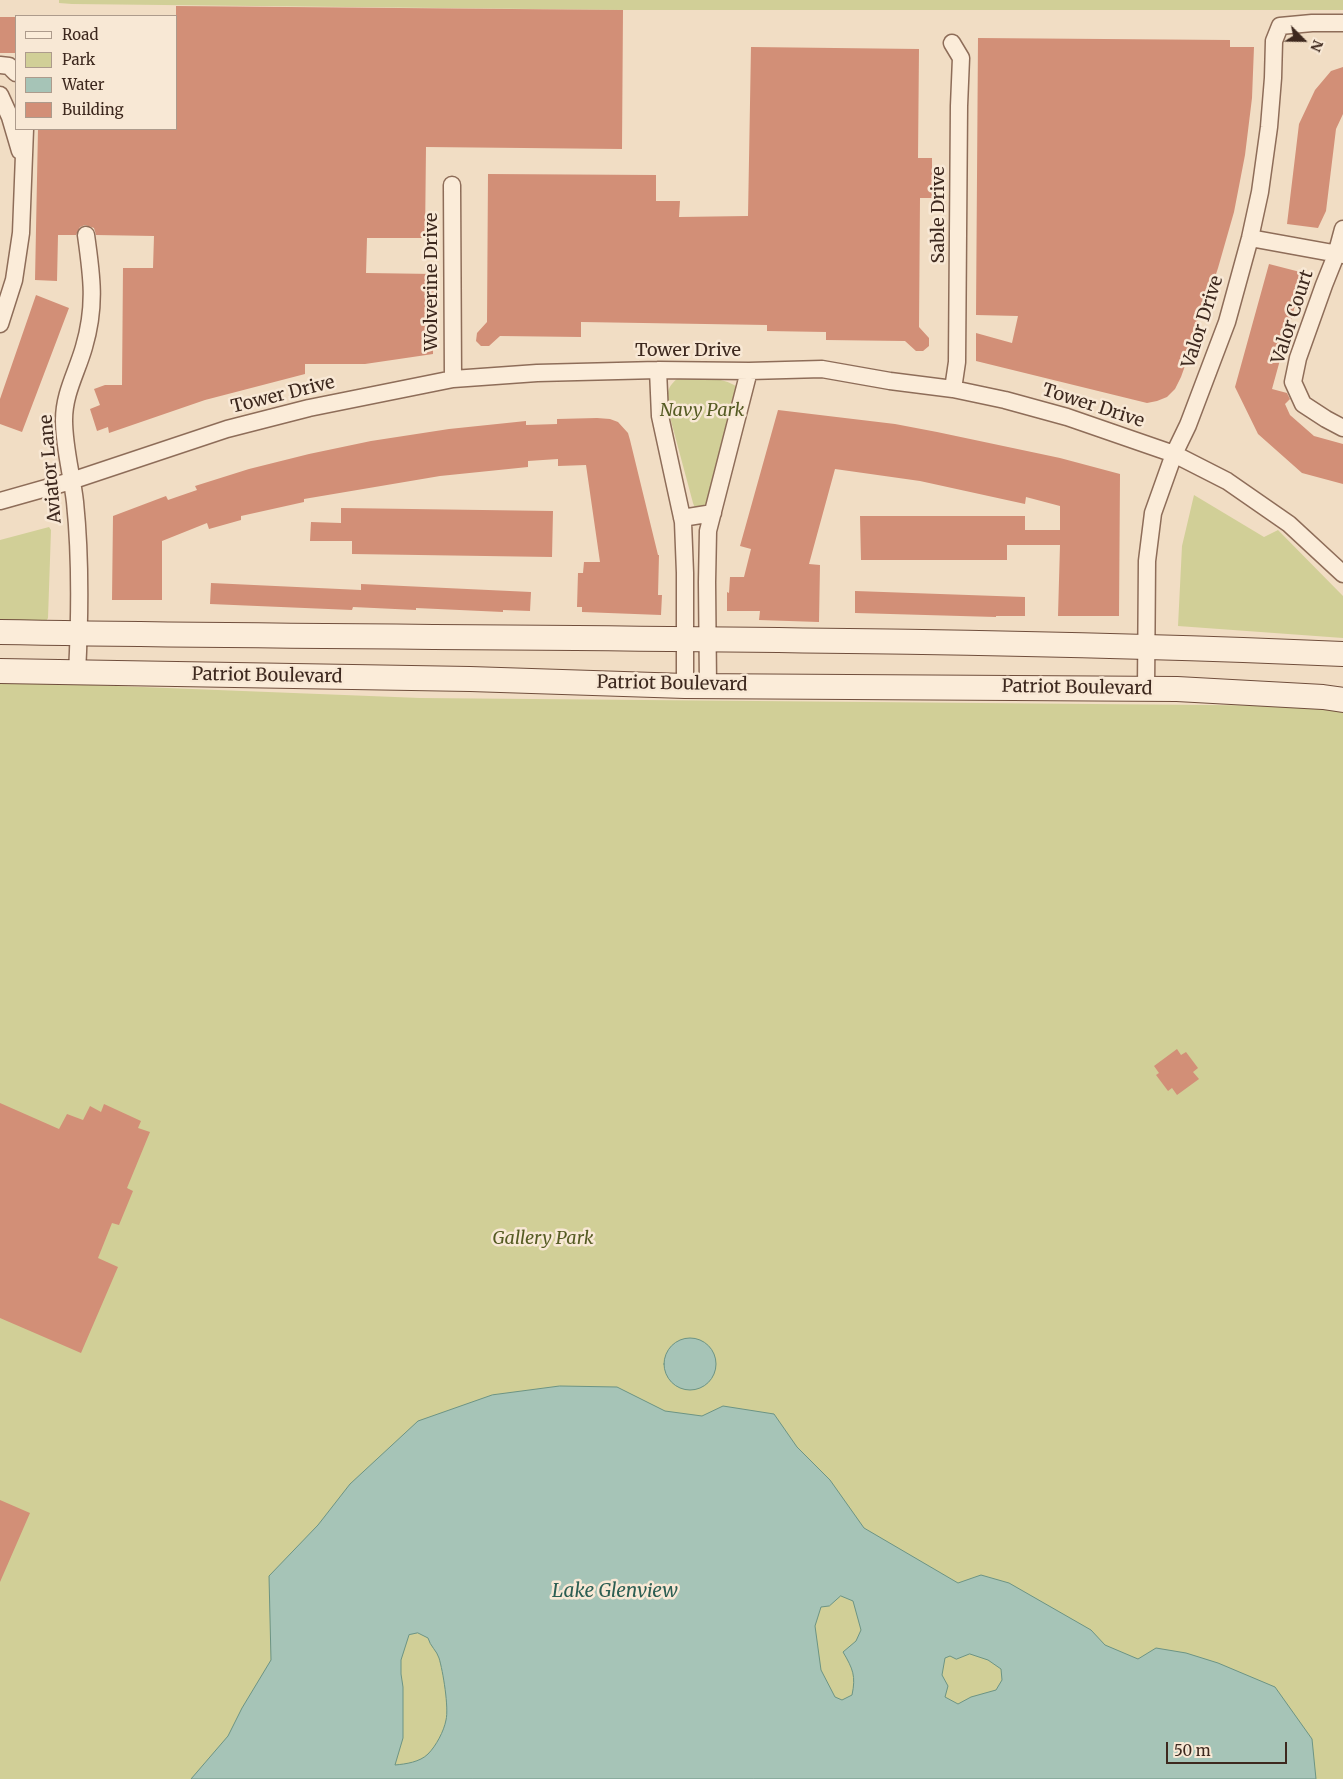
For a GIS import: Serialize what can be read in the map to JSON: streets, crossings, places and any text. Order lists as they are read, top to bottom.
{
  "streets": {
    "main road": ["Patriot Boulevard"],
    "street": [
      "Sable Drive",
      "Wolverine Drive",
      "Valor Court",
      "Valor Drive",
      "Tower Drive",
      "Aviator Lane"
    ]
  },
  "crossings": [
    ["Sable Drive", "Tower Drive"],
    ["Wolverine Drive", "Tower Drive"],
    ["Valor Court", "Valor Drive"],
    ["Valor Drive", "Tower Drive"],
    ["Valor Drive", "Patriot Boulevard"],
    ["Tower Drive", "Aviator Lane"],
    ["Aviator Lane", "Patriot Boulevard"]
  ],
  "water": ["Lake Glenview"],
  "parks": ["Navy Park", "Gallery Park"],
  "legend": [
    "Road",
    "Park",
    "Water",
    "Building"
  ],
  "scale_bar": "50 m",
  "north": "bottom right"
}
